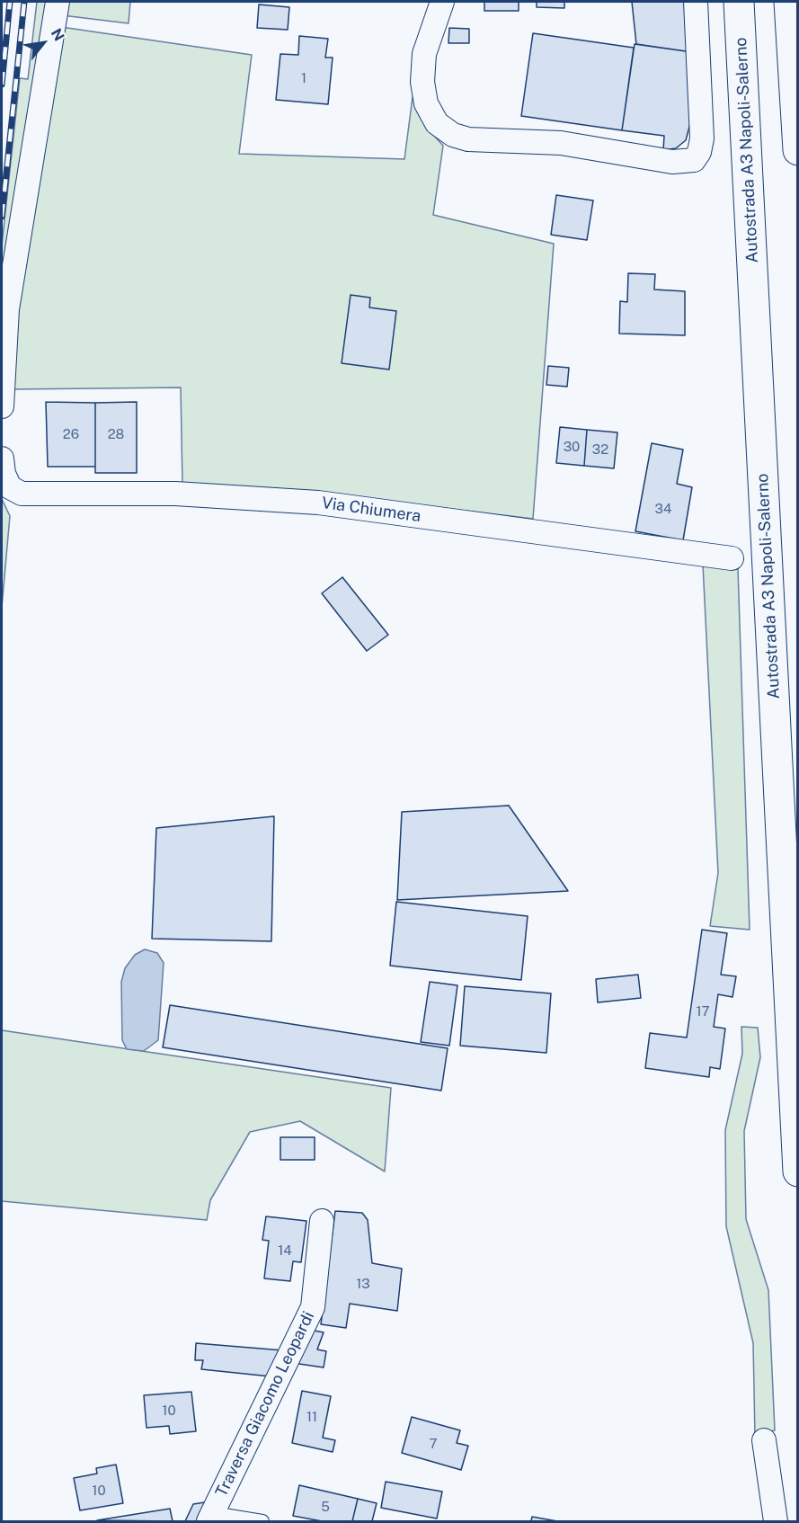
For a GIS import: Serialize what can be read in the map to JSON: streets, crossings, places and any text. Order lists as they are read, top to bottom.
{
  "streets": {
    "highway": ["Autostrada A3 Napoli-Salerno"],
    "street": ["Via Chiumera", "Traversa Giacomo Leopardi"]
  },
  "house_numbers": [
    "1",
    "26",
    "28",
    "30",
    "32",
    "34",
    "17",
    "14",
    "13",
    "10",
    "11",
    "7",
    "10",
    "5"
  ],
  "north": "top right"
}
